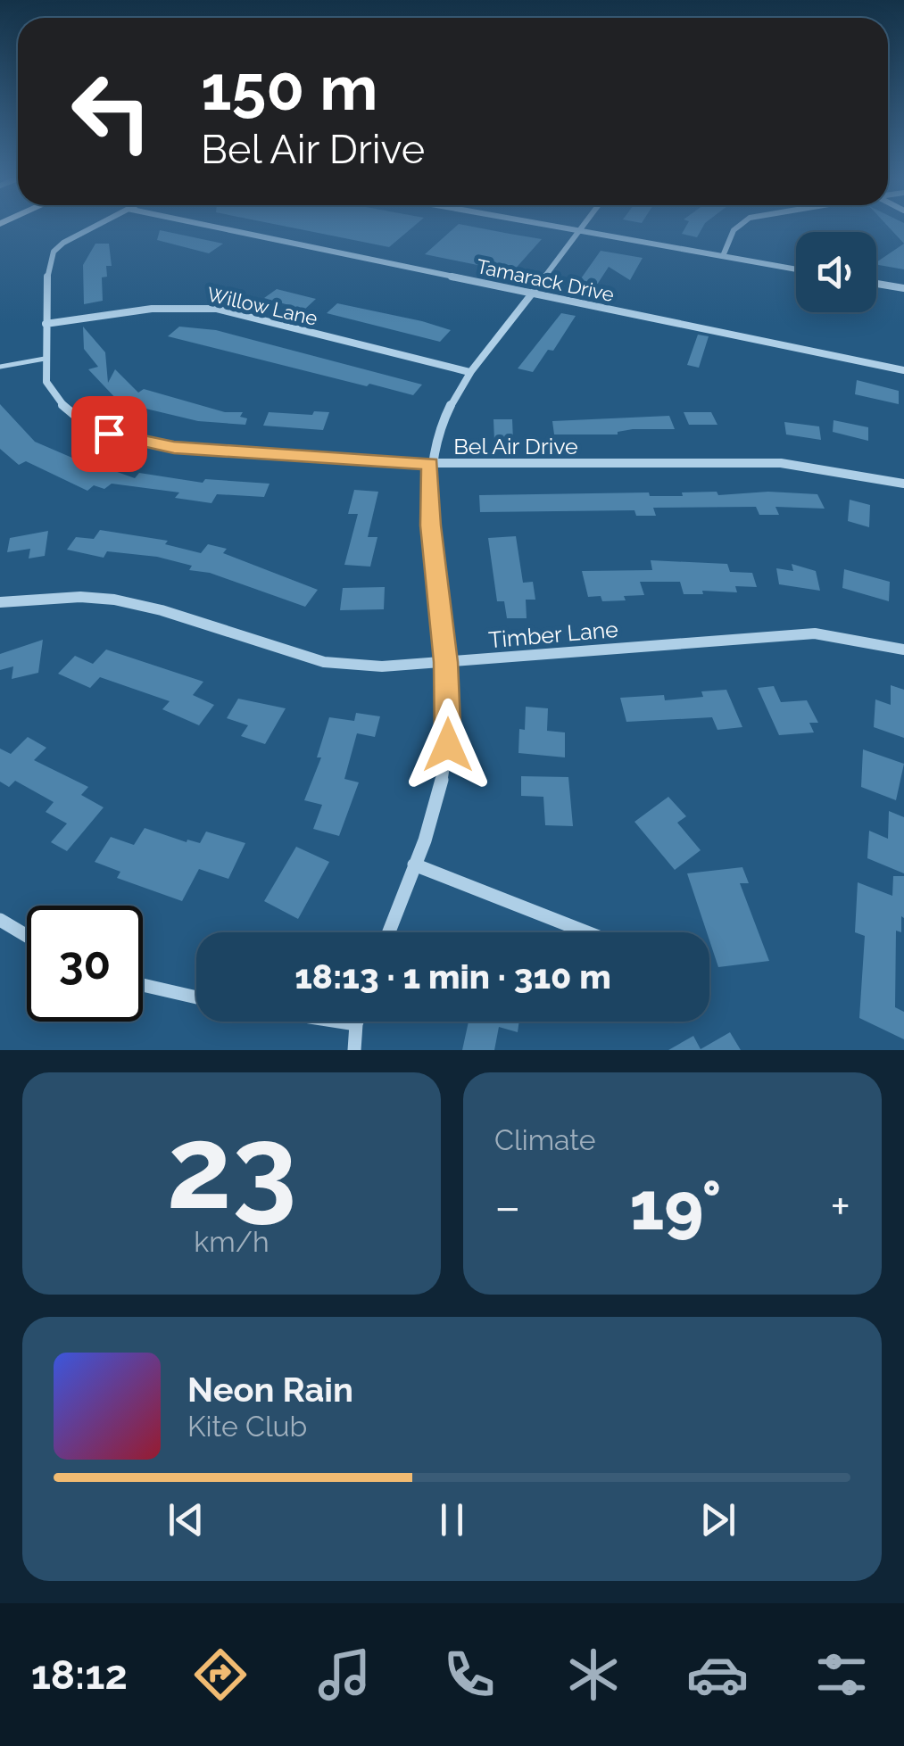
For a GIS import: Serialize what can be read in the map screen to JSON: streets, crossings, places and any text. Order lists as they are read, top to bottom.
{
  "streets": {
    "street": [
      "Tamarack Drive",
      "Willow Lane",
      "Bel Air Drive",
      "Timber Lane"
    ]
  },
  "crossings": [
    ["Willow Lane", "Bel Air Drive"]
  ],
  "page": {
    "turn": ["150 m", "Bel Air Drive"],
    "limit": "30",
    "trip": "18:13 · 1 min · 310 m",
    "tile": [
      ["23", "km/h"],
      "Climate"
    ],
    "heat": ["−", "19°", "+"],
    "song": ["Neon Rain", "Kite Club"],
    "tabs": "18:12"
  }
}
